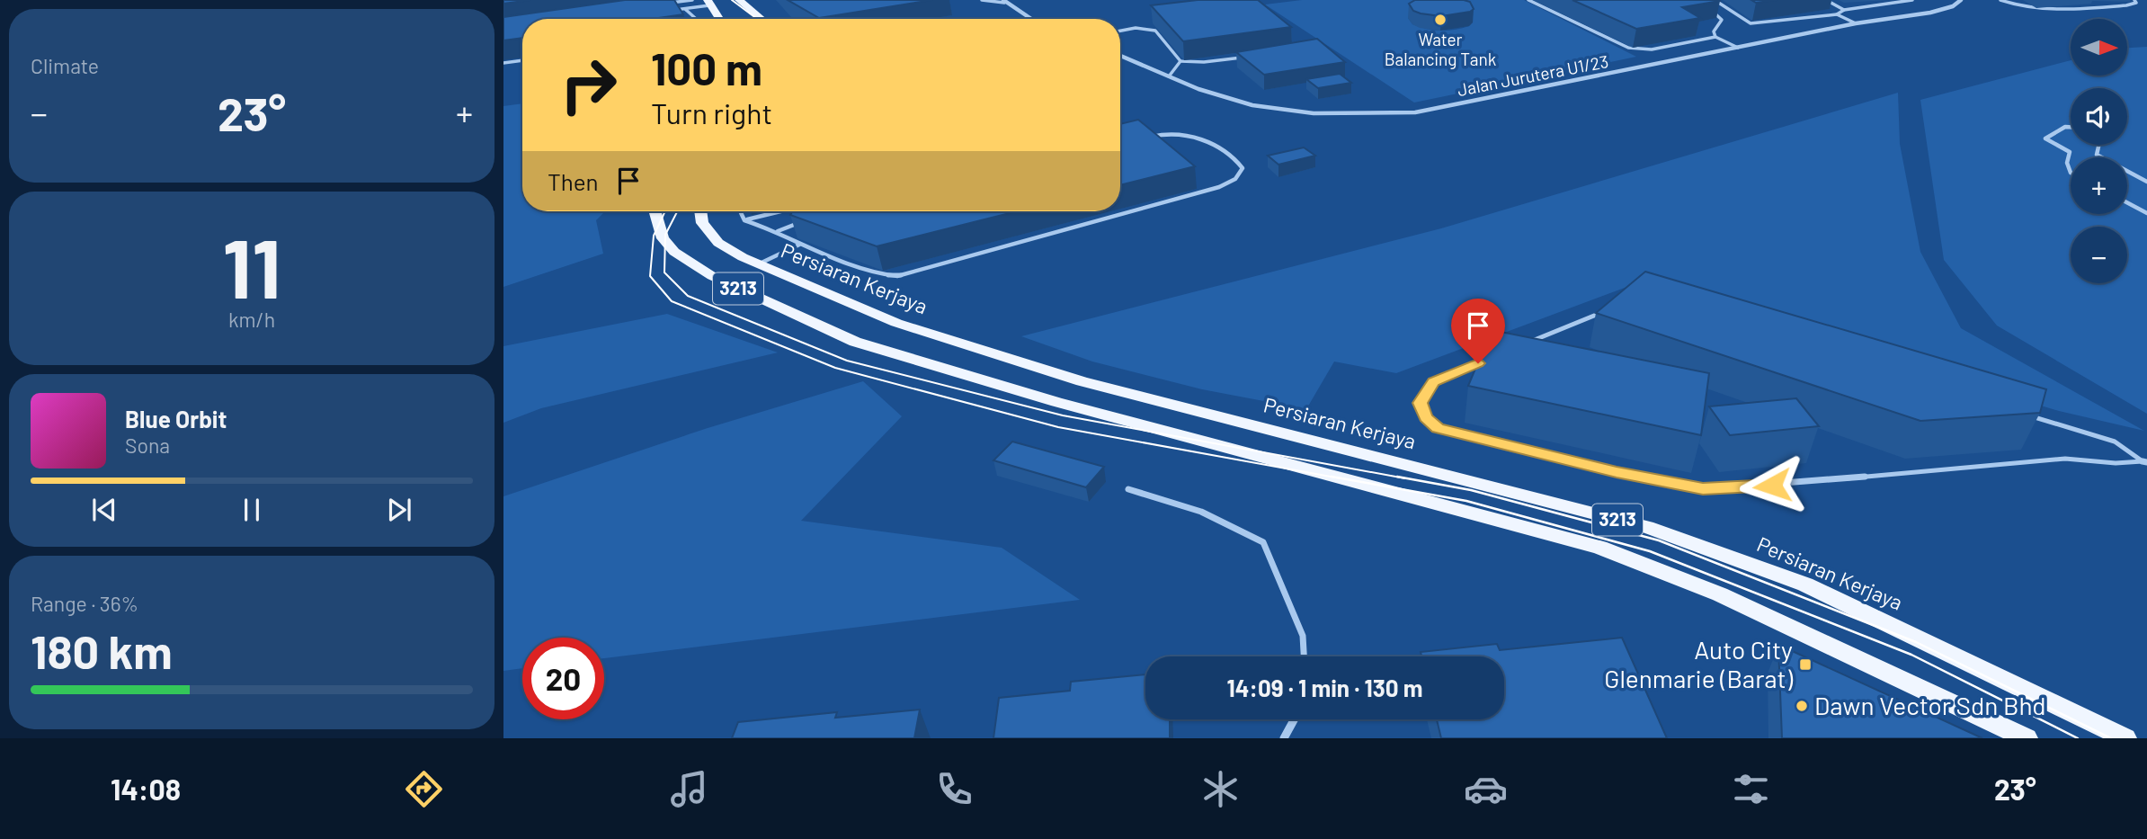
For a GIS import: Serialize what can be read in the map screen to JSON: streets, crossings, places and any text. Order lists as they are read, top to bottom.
{
  "streets": {
    "main road": ["Persiaran Kerjaya", "3213"],
    "street": ["Jalan Jurutera U1/23"]
  },
  "places": {
    "other": ["Water Balancing Tank", "Dawn Vector Sdn Bhd"],
    "transit": ["Auto City Glenmarie (Barat)"]
  },
  "north": "right",
  "page": {
    "tile": [
      "Climate",
      ["11", "km/h"],
      ["Range · 36%", "180 km"]
    ],
    "map_buttons": ["+", "−"],
    "turn": ["100 m", "Turn right"],
    "heat": ["−", "23°", "+"],
    "then": "Then",
    "song": ["Blue Orbit", "Sona"],
    "limit": "20",
    "trip": "14:09 · 1 min · 130 m",
    "tabs": ["14:08", "23°"]
  }
}
